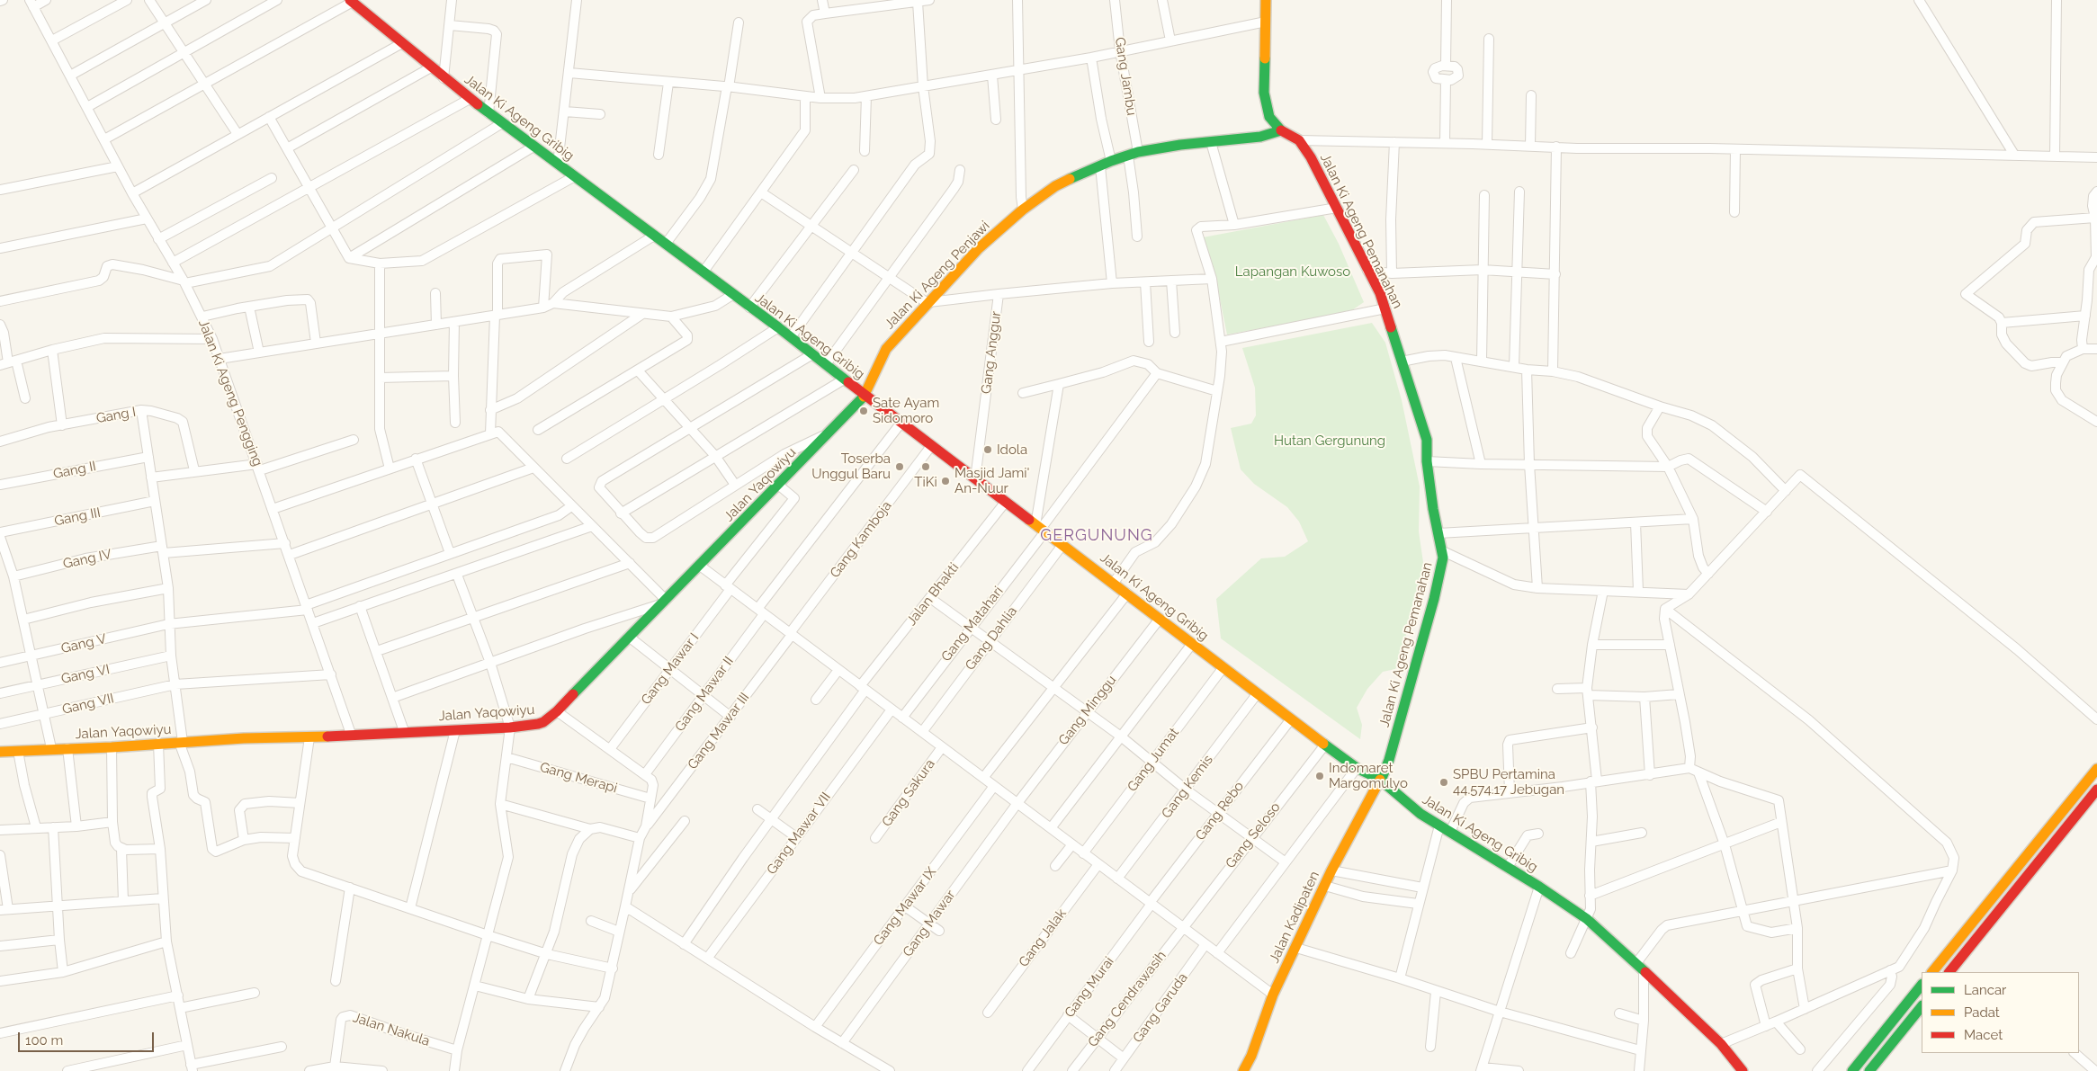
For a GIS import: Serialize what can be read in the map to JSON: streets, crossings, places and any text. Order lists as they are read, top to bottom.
{
  "streets": {
    "main road": [
      "Jalan Ki Ageng Gribig",
      "Jalan Ki Ageng Pemanahan",
      "Jalan Ki Ageng Penjawi",
      "Jalan Yaqowiyu",
      "Jalan Kadipaten"
    ],
    "street": [
      "Gang Jambu",
      "Gang Anggur",
      "Jalan Ki Ageng Pengging",
      "Gang I",
      "Gang II",
      "Gang III",
      "Gang Kamboja",
      "Gang IV",
      "Jalan Bhakti",
      "Gang Matahari",
      "Gang Dahlia",
      "Gang V",
      "Gang Mawar I",
      "Gang VI",
      "Gang Mawar II",
      "Gang VII",
      "Gang Minggu",
      "Gang Mawar III",
      "Gang Jumat",
      "Gang Merapi",
      "Gang Kemis",
      "Gang Sakura",
      "Gang Rebo",
      "Gang Mawar VII",
      "Gang Seloso",
      "Gang Mawar IX",
      "Gang Mawar",
      "Gang Jalak",
      "Gang Murai",
      "Gang Cendrawasih",
      "Gang Garuda",
      "Jalan Nakula"
    ]
  },
  "crossings": [
    ["Gang Jambu", "Jalan Ki Ageng Penjawi"],
    ["Jalan Ki Ageng Gribig", "Jalan Ki Ageng Pemanahan"],
    ["Jalan Ki Ageng Gribig", "Jalan Ki Ageng Penjawi"],
    ["Jalan Ki Ageng Gribig", "Gang Anggur"],
    ["Jalan Ki Ageng Gribig", "Jalan Yaqowiyu"],
    ["Jalan Ki Ageng Gribig", "Gang Kamboja"],
    ["Jalan Ki Ageng Gribig", "Jalan Bhakti"],
    ["Jalan Ki Ageng Gribig", "Gang Matahari"],
    ["Jalan Ki Ageng Gribig", "Gang Dahlia"],
    ["Jalan Ki Ageng Gribig", "Gang Mawar II"],
    ["Jalan Ki Ageng Gribig", "Gang Minggu"],
    ["Jalan Ki Ageng Gribig", "Gang Jumat"],
    ["Jalan Ki Ageng Gribig", "Gang Kemis"],
    ["Jalan Ki Ageng Gribig", "Gang Rebo"],
    ["Jalan Ki Ageng Gribig", "Gang Seloso"],
    ["Jalan Ki Ageng Gribig", "Jalan Kadipaten"],
    ["Jalan Ki Ageng Pemanahan", "Jalan Ki Ageng Penjawi"],
    ["Jalan Ki Ageng Pemanahan", "Jalan Kadipaten"],
    ["Jalan Ki Ageng Penjawi", "Gang Anggur"],
    ["Jalan Ki Ageng Penjawi", "Jalan Yaqowiyu"],
    ["Jalan Ki Ageng Pengging", "Jalan Yaqowiyu"],
    ["Jalan Ki Ageng Pengging", "Gang IV"],
    ["Jalan Ki Ageng Pengging", "Gang V"],
    ["Jalan Ki Ageng Pengging", "Gang VII"],
    ["Jalan Yaqowiyu", "Gang Mawar I"],
    ["Gang Kamboja", "Gang Mawar III"],
    ["Gang Minggu", "Gang Mawar"],
    ["Gang Rebo", "Gang Murai"],
    ["Gang Seloso", "Gang Cendrawasih"]
  ],
  "districts": ["GERGUNUNG"],
  "parks": ["Lapangan Kuwoso", "Hutan Gergunung"],
  "places": [
    "Sate Ayam Sidomoro",
    "Idola",
    "Toserba Unggul Baru",
    "TiKi",
    "Masjid Jami' An-Nuur",
    "Indomaret Margomulyo",
    "SPBU Pertamina 44.574.17 Jebugan"
  ],
  "legend": ["Lancar", "Padat", "Macet"],
  "scale_bar": "100 m"
}
